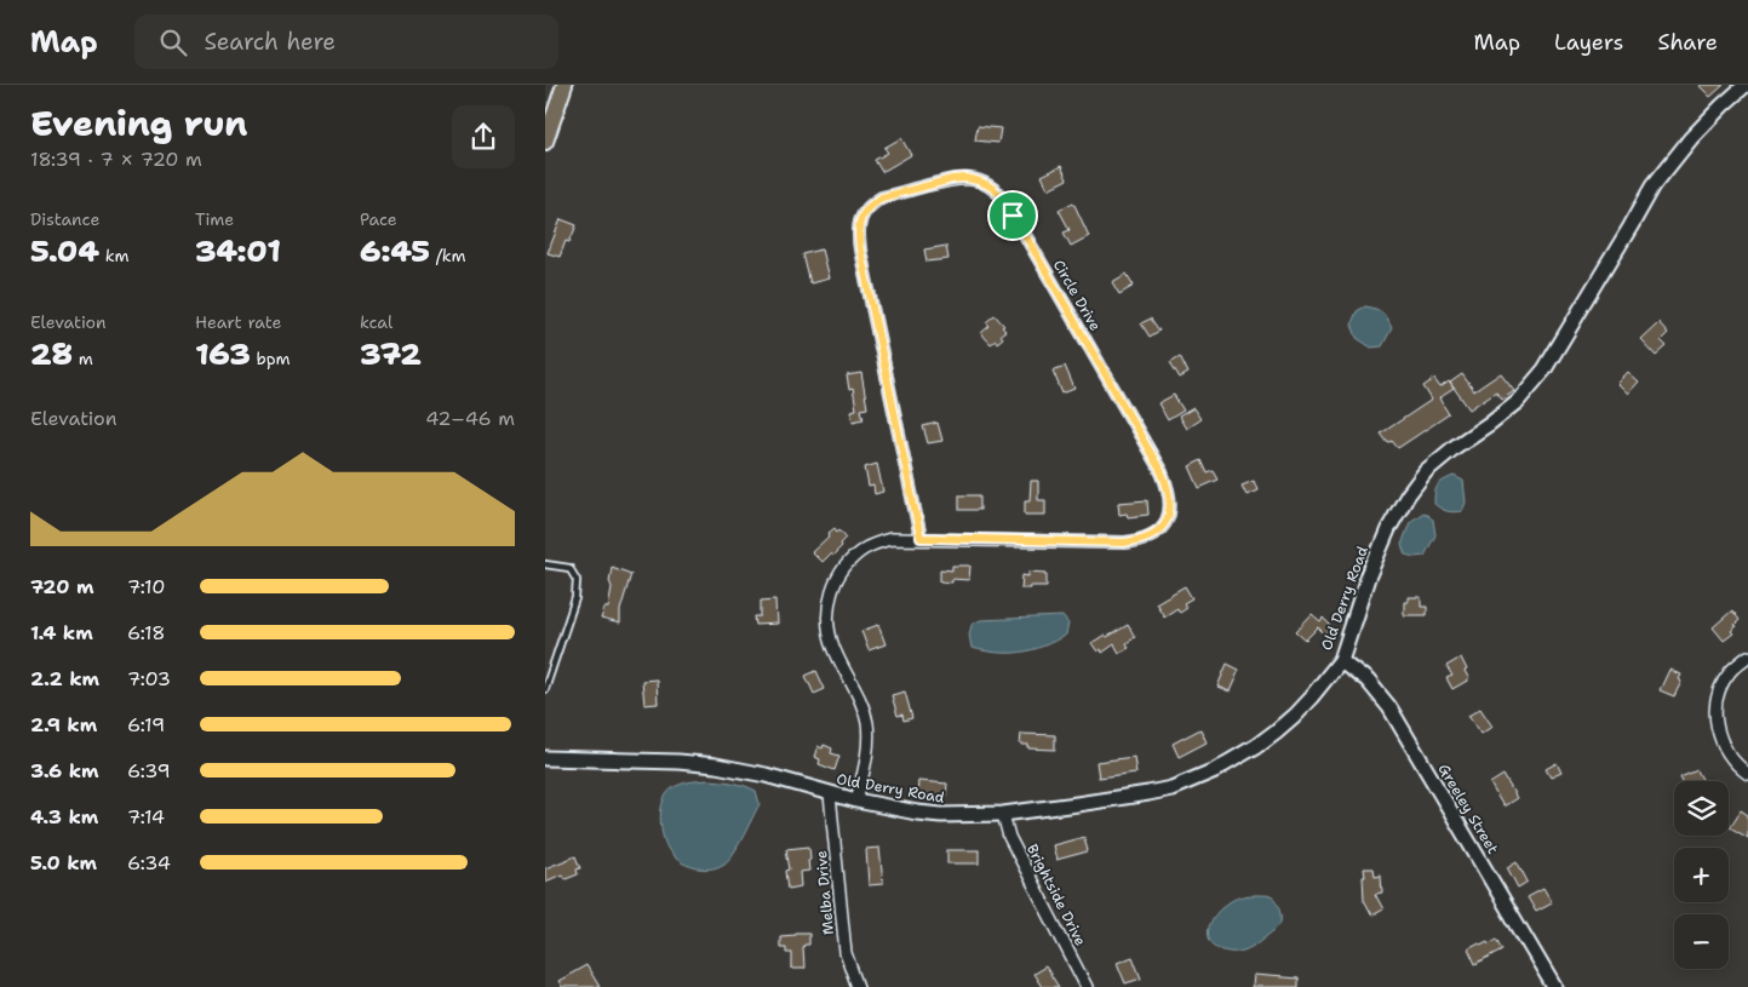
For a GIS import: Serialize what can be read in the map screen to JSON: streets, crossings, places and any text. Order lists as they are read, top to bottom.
{
  "streets": {
    "street": [
      "Circle Drive",
      "Old Derry Road",
      "Greeley Street",
      "Melba Drive",
      "Brightside Drive"
    ]
  },
  "crossings": [
    ["Circle Drive", "Old Derry Road"],
    ["Old Derry Road", "Greeley Street"],
    ["Old Derry Road", "Melba Drive"],
    ["Old Derry Road", "Brightside Drive"]
  ],
  "page": {
    "header": "Map",
    "search": "Search here",
    "nav": ["Map", "Layers", "Share"],
    "heading": ["Evening run", "18:39 · 7 × 720 m"],
    "stats": [
      ["Distance", "5.04 km"],
      ["Time", "34:01"],
      ["Pace", "6:45 /km"],
      ["Elevation", "28 m"],
      ["Heart rate", "163 bpm"],
      ["kcal", "372"]
    ],
    "chart": ["Elevation", "42–46 m"],
    "list": [
      {
        "name": "720 m",
        "note": "7:10"
      },
      {
        "name": "1.4 km",
        "note": "6:18"
      },
      {
        "name": "2.2 km",
        "note": "7:03"
      },
      {
        "name": "2.9 km",
        "note": "6:19"
      },
      {
        "name": "3.6 km",
        "note": "6:39"
      },
      {
        "name": "4.3 km",
        "note": "7:14"
      },
      {
        "name": "5.0 km",
        "note": "6:34"
      }
    ],
    "map_buttons": ["+", "−"]
  }
}
